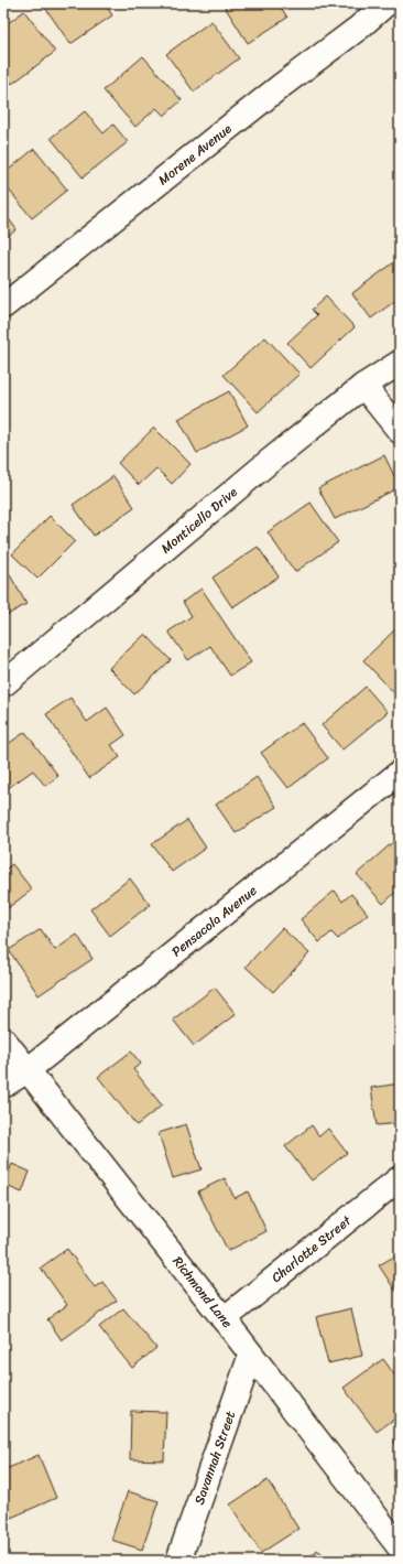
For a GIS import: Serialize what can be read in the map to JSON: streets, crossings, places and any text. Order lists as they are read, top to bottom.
{
  "streets": {
    "street": [
      "Morene Avenue",
      "Monticello Drive",
      "Pensacola Avenue",
      "Charlotte Street",
      "Richmond Lane",
      "Savannah Street"
    ]
  },
  "crossings": [
    ["Pensacola Avenue", "Richmond Lane"],
    ["Charlotte Street", "Richmond Lane"],
    ["Richmond Lane", "Savannah Street"]
  ]
}
